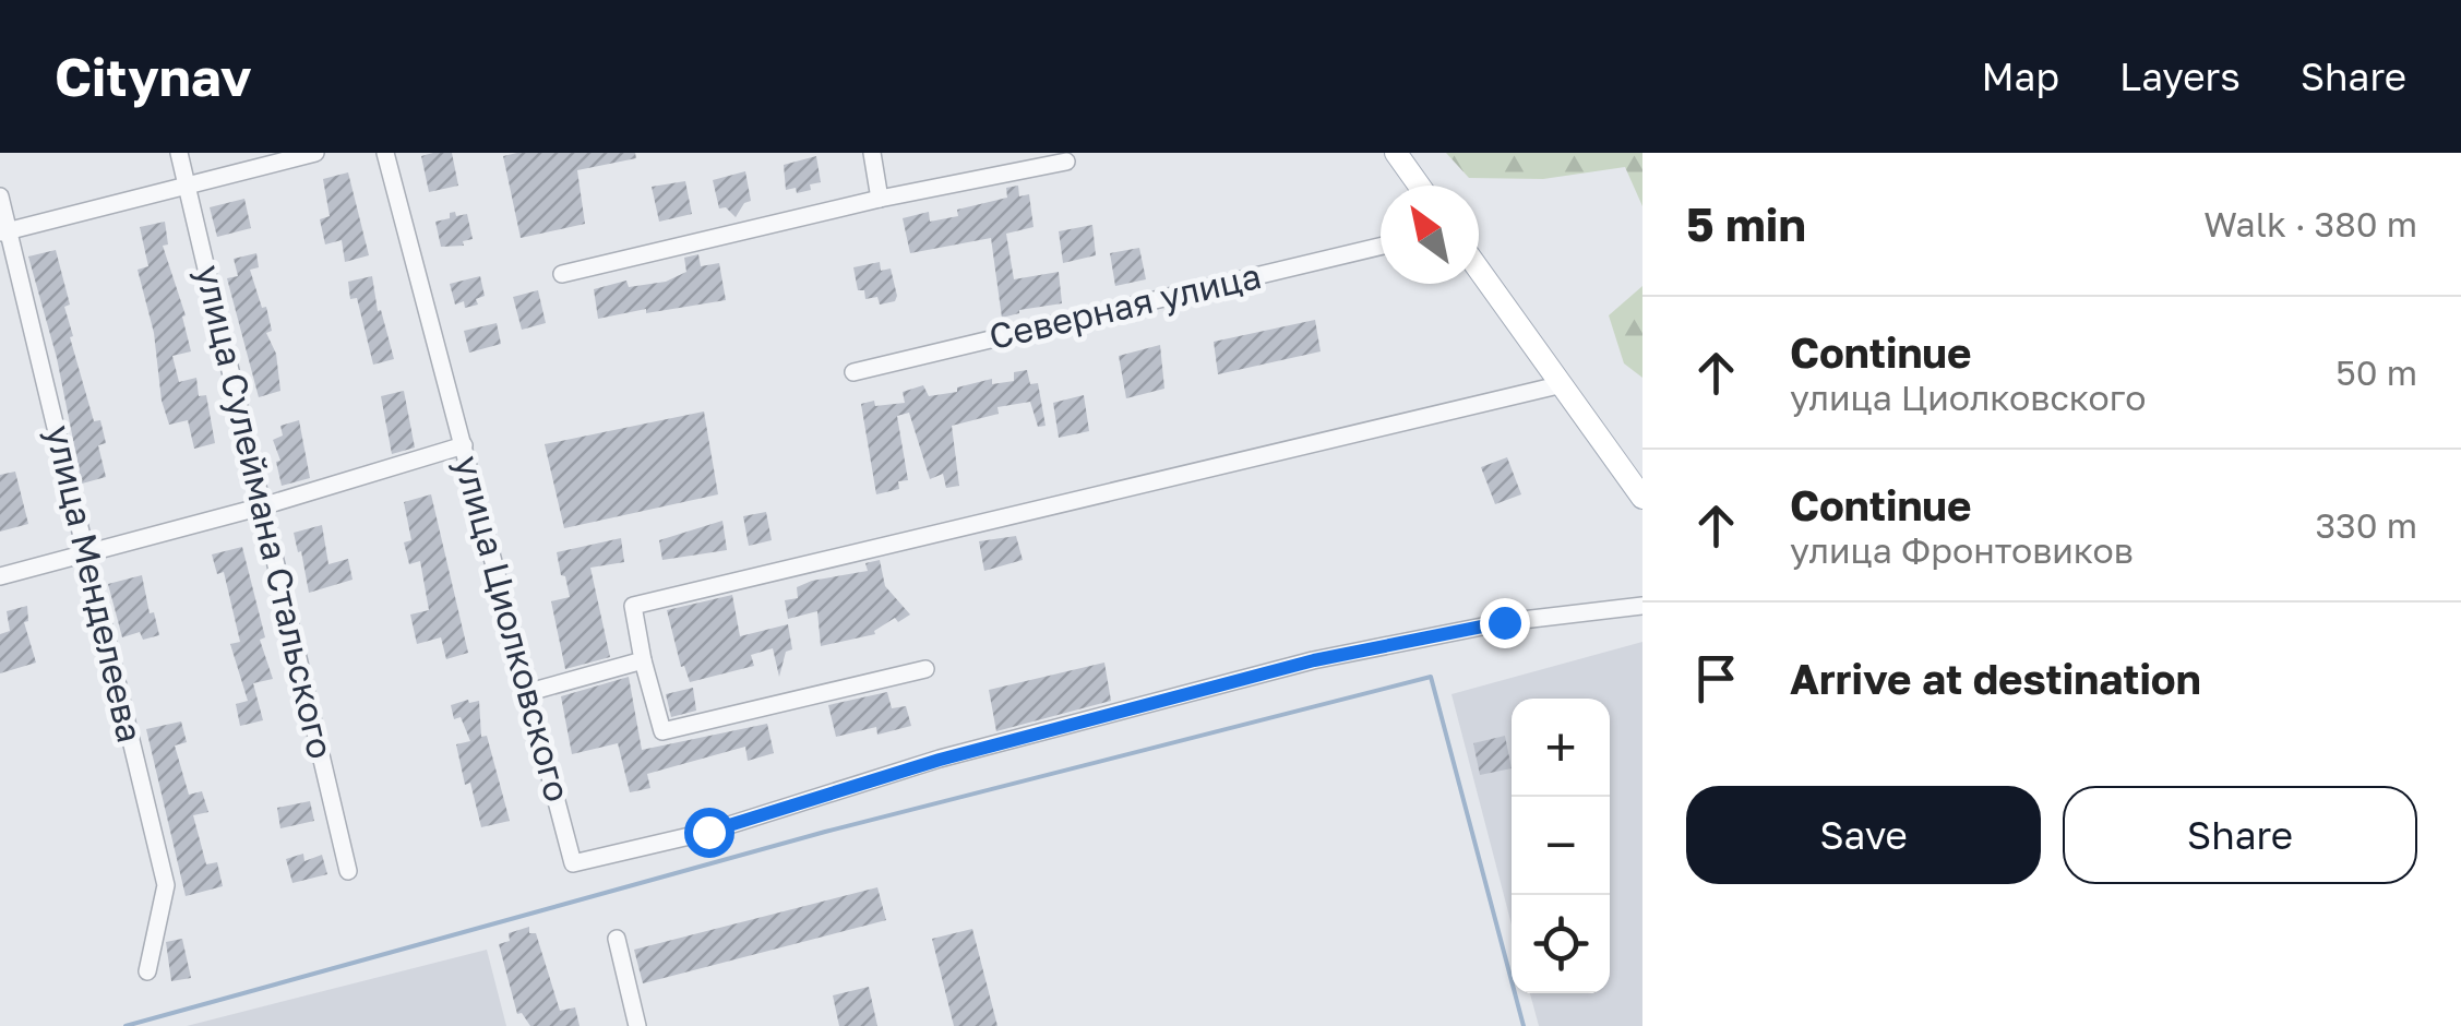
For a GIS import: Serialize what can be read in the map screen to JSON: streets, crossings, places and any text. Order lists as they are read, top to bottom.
{
  "streets": {
    "street": [
      "Северная улица",
      "улица Сулеймана Стальского",
      "улица Менделеева",
      "улица Циолковского"
    ]
  },
  "north": "top left",
  "page": {
    "header": "Citynav",
    "nav": ["Map", "Layers", "Share"],
    "heading": ["5 min", "Walk · 380 m"],
    "list": [
      ["Continue", "улица Циолковского", "50 m"],
      ["Continue", "улица Фронтовиков", "330 m"],
      "Arrive at destination"
    ],
    "map_buttons": ["+", "−"],
    "buttons": ["Save", "Share"]
  }
}
